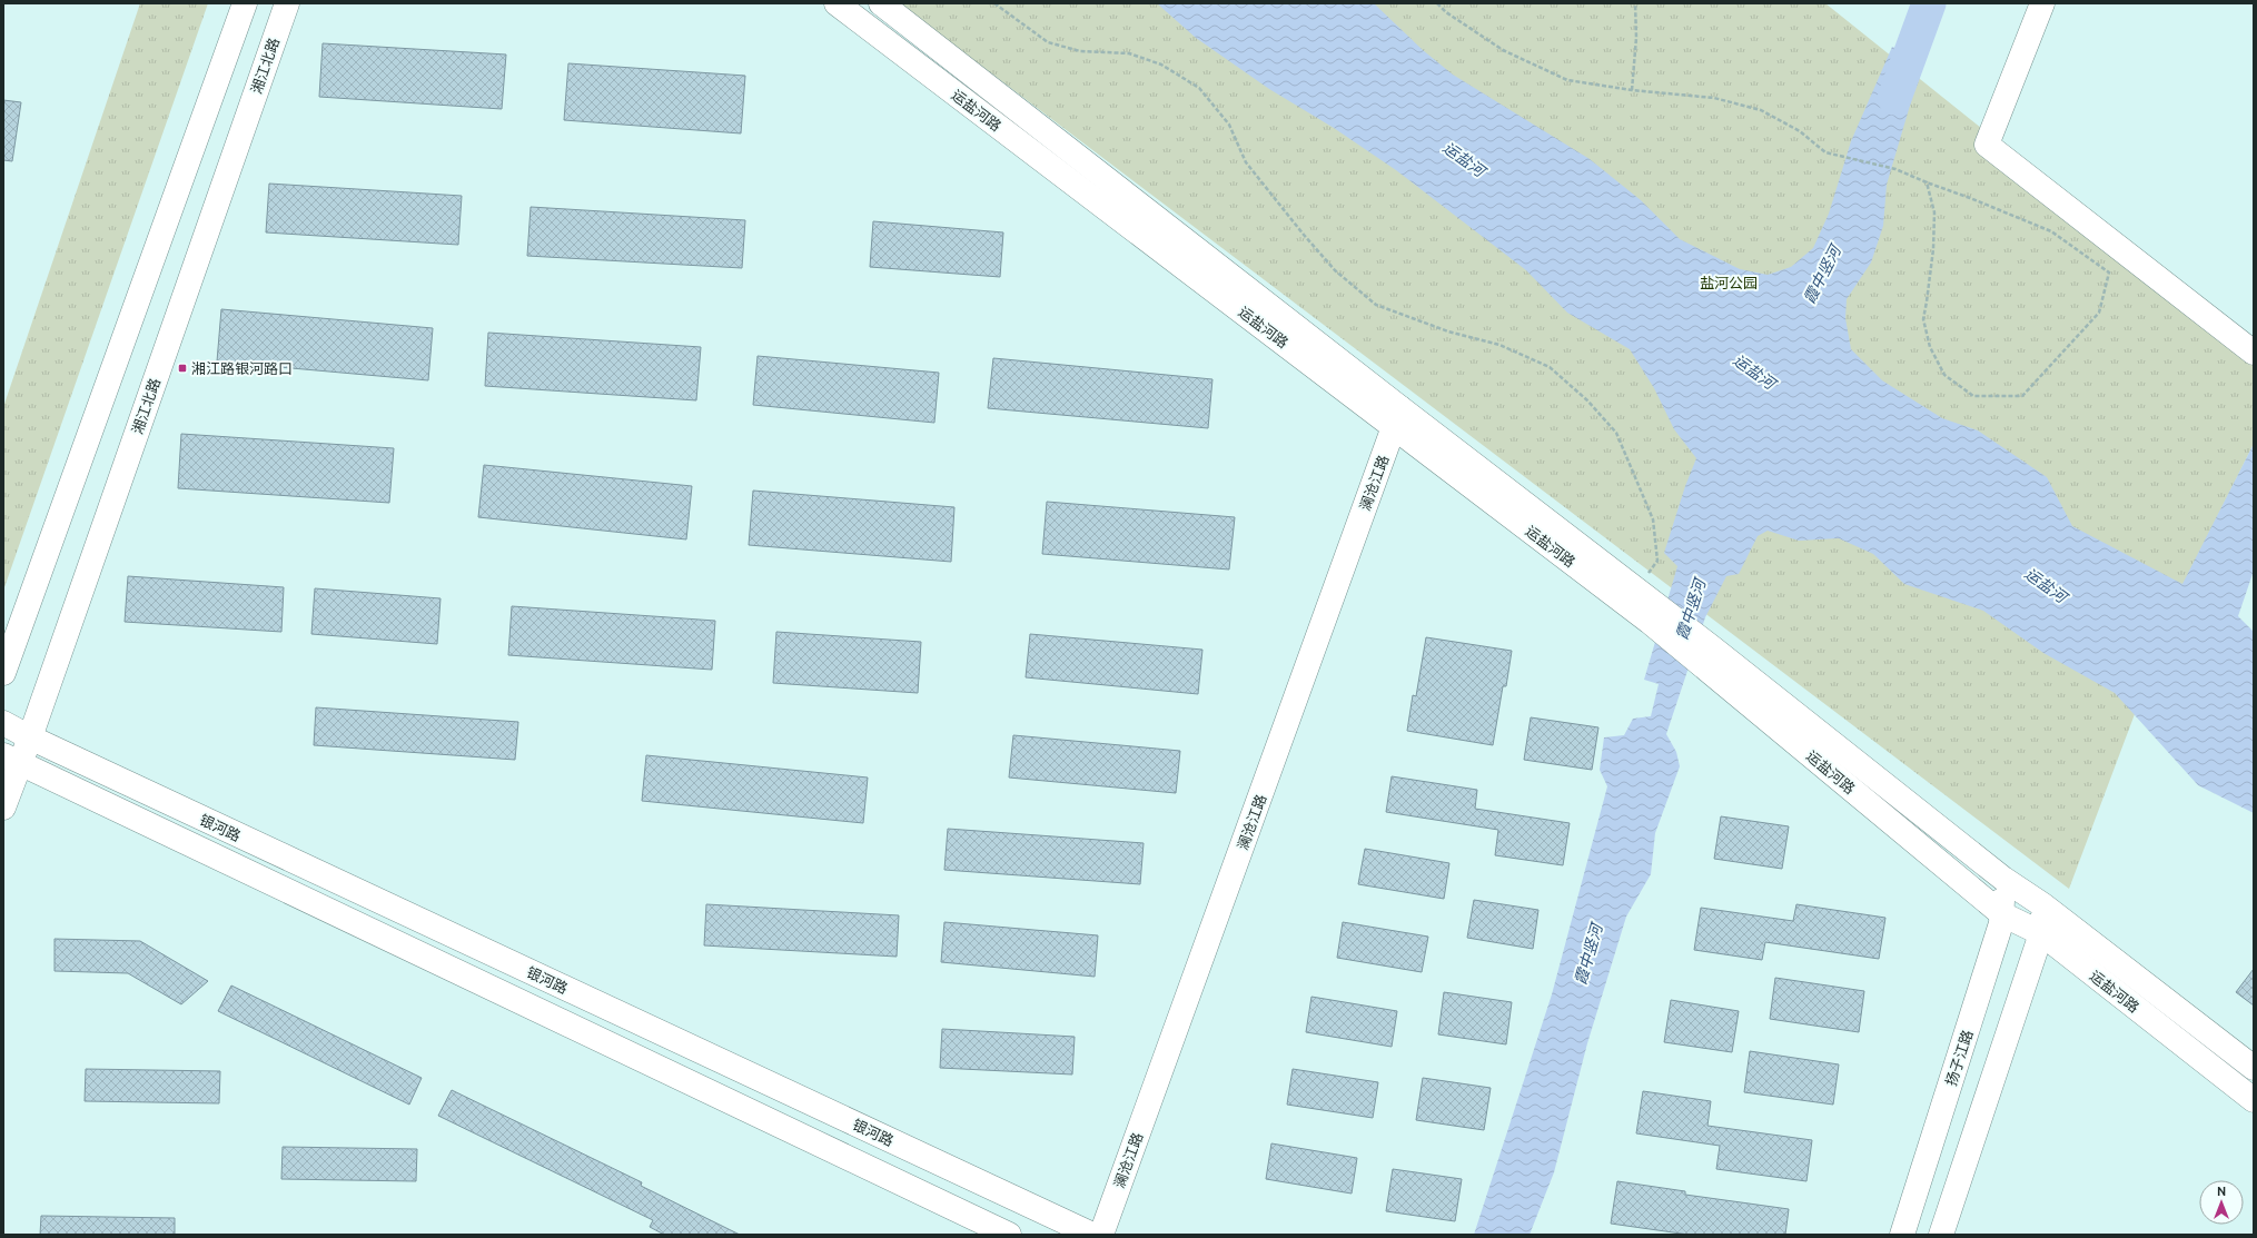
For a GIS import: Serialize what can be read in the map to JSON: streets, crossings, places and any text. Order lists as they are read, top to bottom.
{
  "streets": {
    "main road": [
      "湘江北路",
      "运盐河路",
      "澜沧江路",
      "银河路",
      "扬子江路"
    ]
  },
  "crossings": [
    ["湘江北路", "银河路"],
    ["运盐河路", "澜沧江路"],
    ["运盐河路", "扬子江路"]
  ],
  "water": ["运盐河", "霞中竖河"],
  "parks": ["盐河公园"],
  "places": {
    "transit": ["湘江路银河路口"]
  },
  "north": "top"
}
